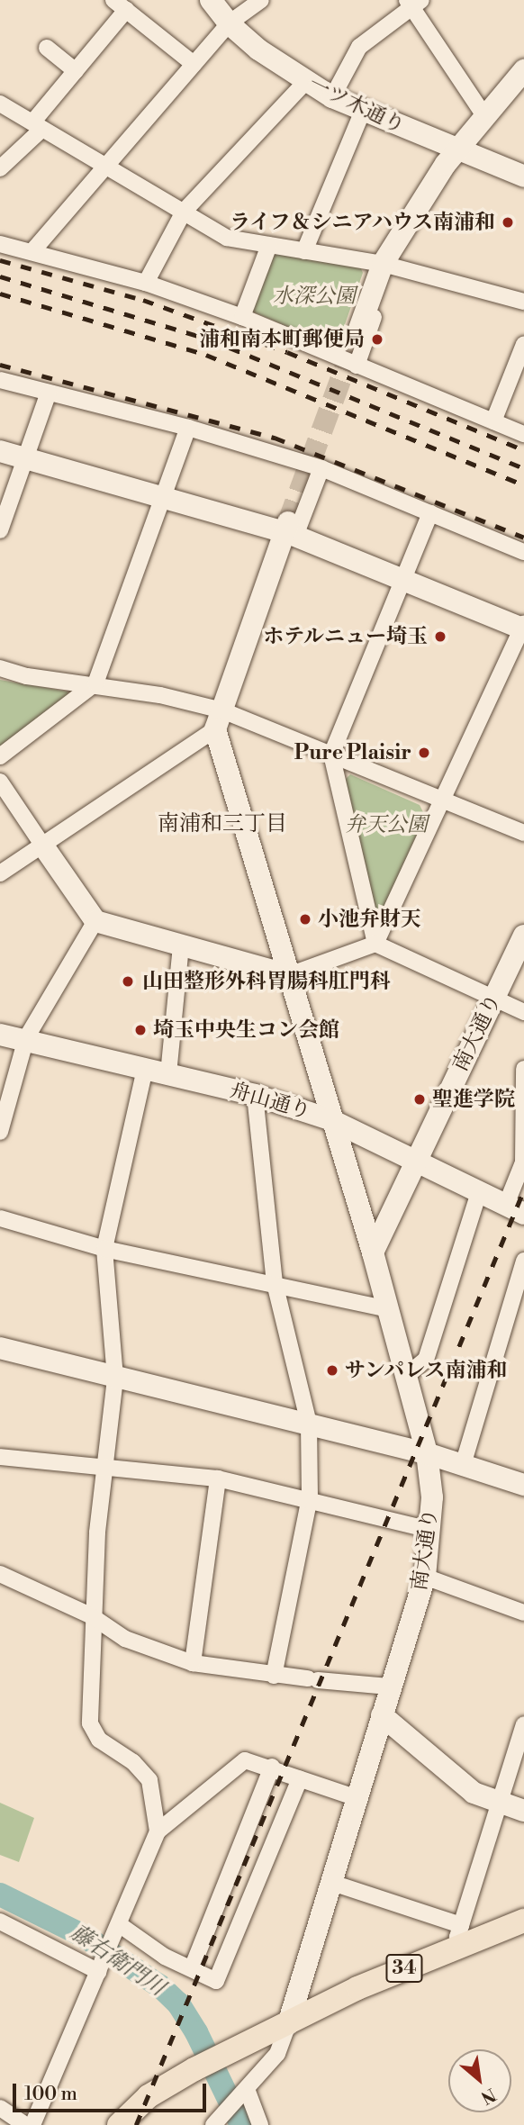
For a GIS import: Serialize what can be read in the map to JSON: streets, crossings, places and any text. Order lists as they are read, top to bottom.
{
  "streets": {
    "main road": ["34"],
    "street": ["一ツ木通り", "南大通り", "舟山通り"]
  },
  "crossings": [
    ["南大通り", "舟山通り"],
    ["南大通り", "34"]
  ],
  "districts": ["南浦和三丁目"],
  "water": ["藤右衛門川"],
  "parks": ["水深公園", "弁天公園"],
  "places": [
    "ライフ＆シニアハウス南浦和",
    "浦和南本町郵便局",
    "ホテルニュー埼玉",
    "Pure Plaisir",
    "小池弁財天",
    "山田整形外科胃腸科肛門科",
    "埼玉中央生コン会館",
    "聖進学院",
    "サンパレス南浦和"
  ],
  "scale_bar": "100 m",
  "north": "bottom right"
}
